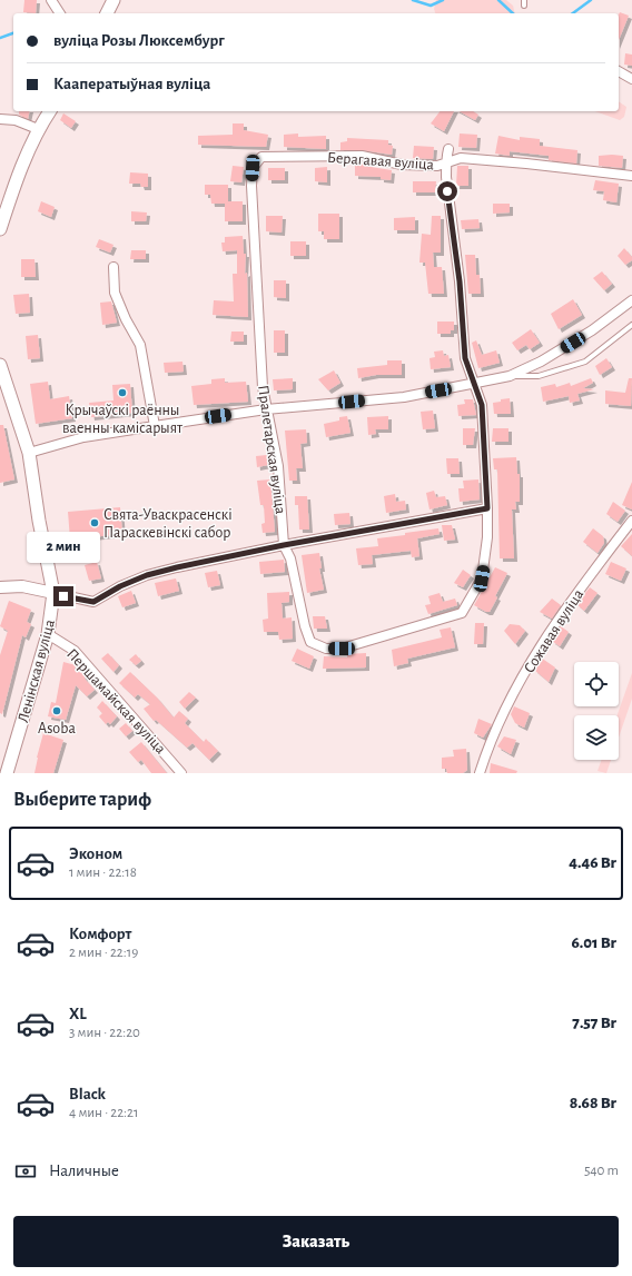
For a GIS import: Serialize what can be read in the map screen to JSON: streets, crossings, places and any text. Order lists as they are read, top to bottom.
{
  "streets": {
    "main road": ["Ленінская вуліца"],
    "street": [
      "Берагавая вуліца",
      "Пралетарская вуліца",
      "Сожавая вуліца",
      "Першамайская вуліца"
    ]
  },
  "crossings": [
    ["Берагавая вуліца", "Пралетарская вуліца"],
    ["Ленінская вуліца", "Першамайская вуліца"]
  ],
  "places": ["Крычаўскі раённы ваенны камісарыят", "Свята-Уваскрасенскі Параскевінскі сабор", "Asoba"],
  "page": {
    "banner": ["вуліца Розы Люксембург", "Кааператыўная вуліца"],
    "bubble": "2 мин",
    "heading": "Выберите тариф",
    "list": [
      {
        "name": "Эконом",
        "note": "1 мин · 22:18",
        "value": "4.46 Br"
      },
      {
        "name": "Комфорт",
        "note": "2 мин · 22:19",
        "value": "6.01 Br"
      },
      {
        "name": "XL",
        "note": "3 мин · 22:20",
        "value": "7.57 Br"
      },
      {
        "name": "Black",
        "note": "4 мин · 22:21",
        "value": "8.68 Br"
      }
    ],
    "pay": ["Наличные", "540 m"],
    "buttons": "Заказать"
  }
}
